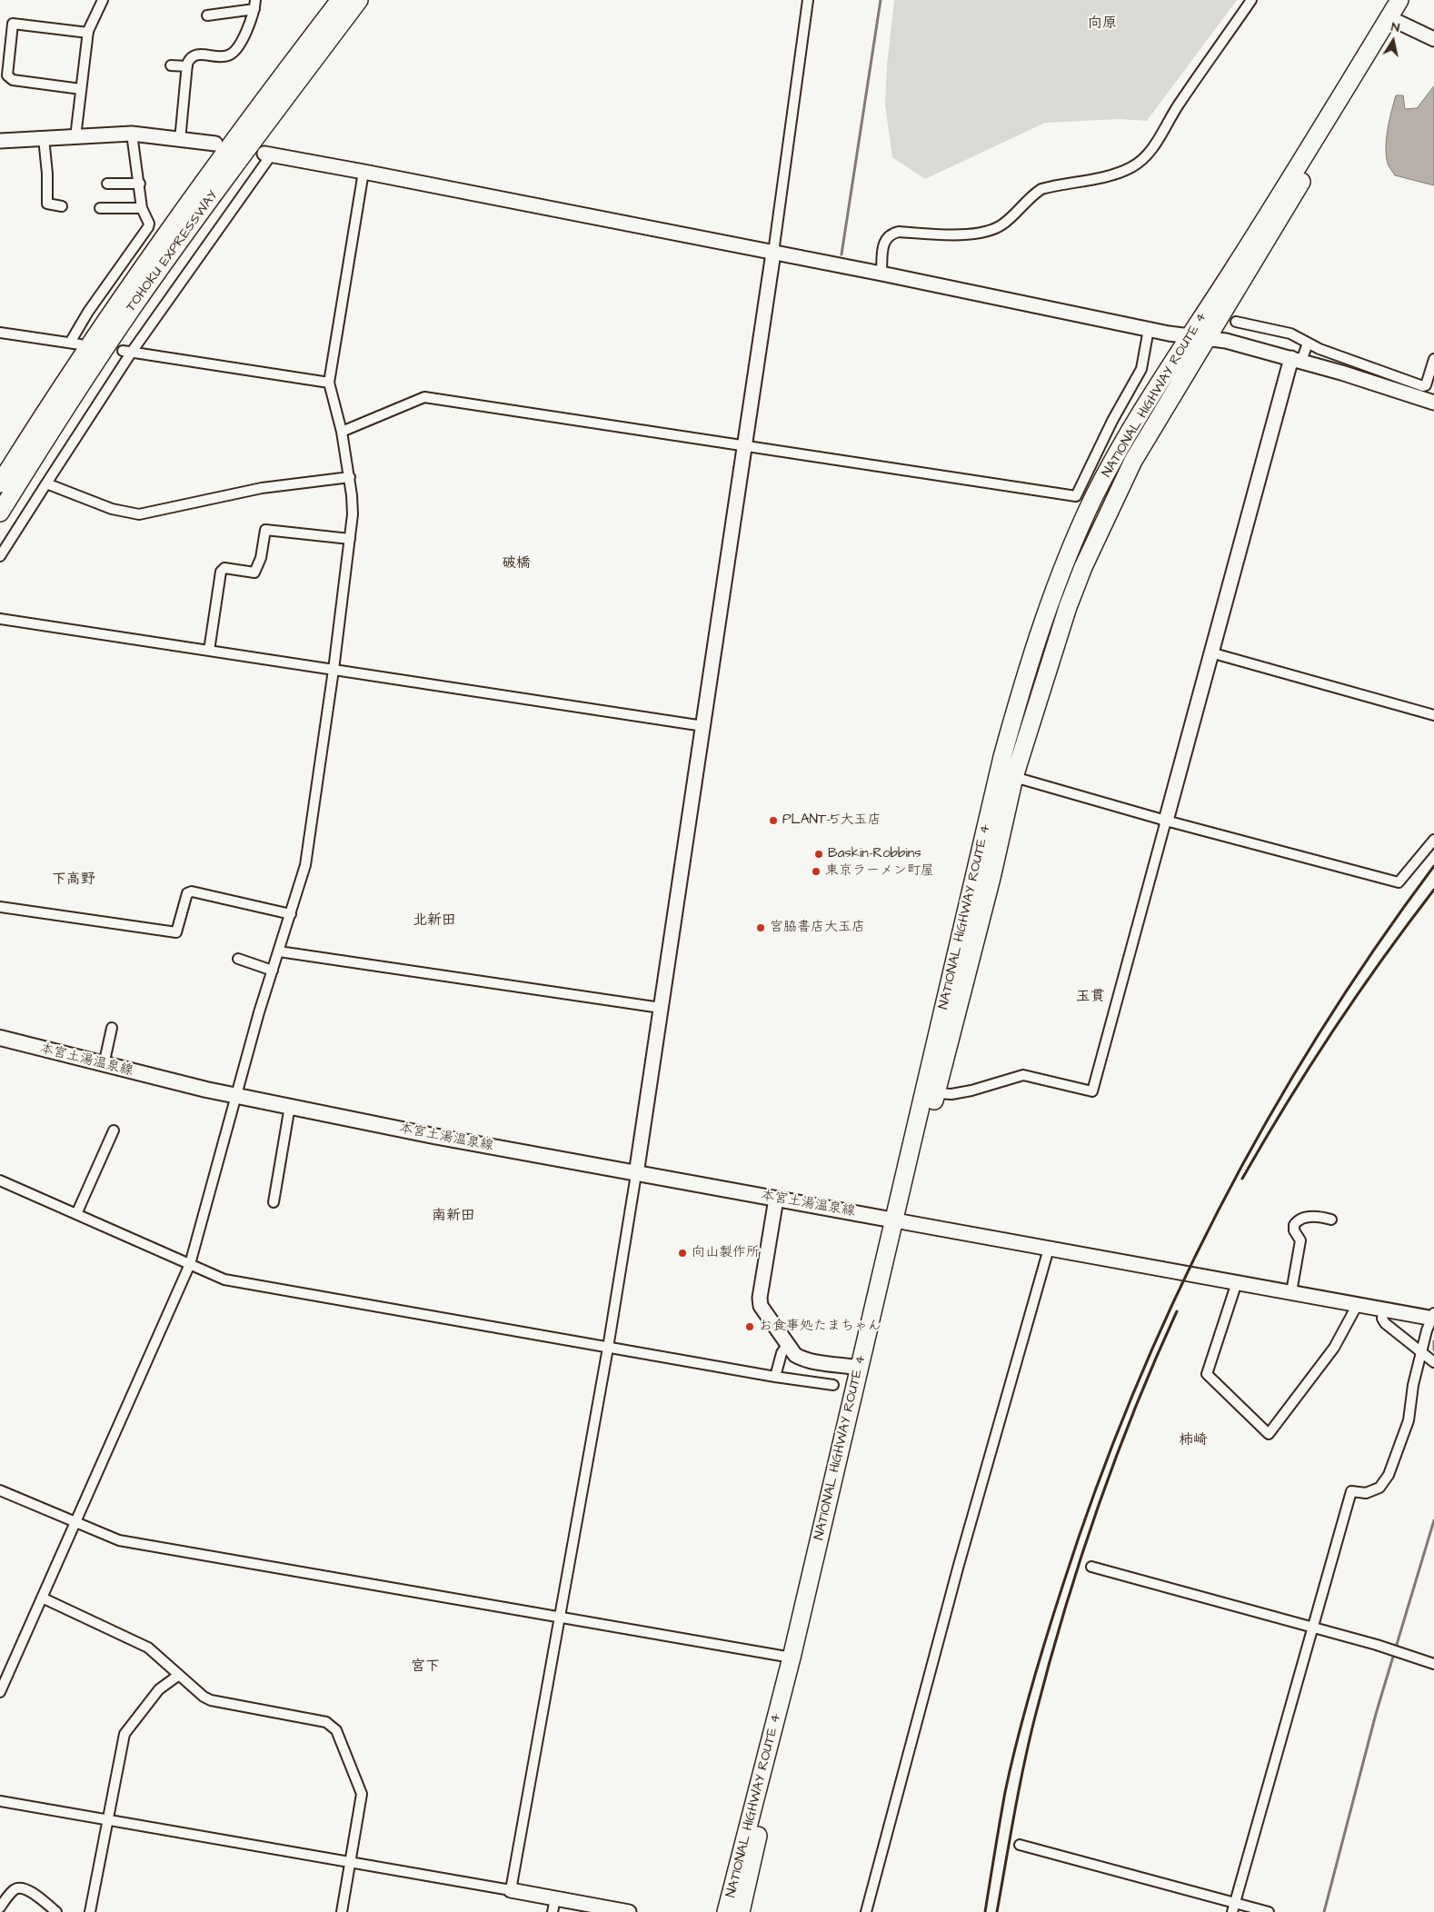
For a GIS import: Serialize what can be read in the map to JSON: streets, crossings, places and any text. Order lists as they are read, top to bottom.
{
  "streets": {
    "highway": ["TOHOKU EXPRESSWAY", "NATIONAL HIGHWAY ROUTE 4"],
    "main road": ["本宮土湯温泉線"]
  },
  "crossings": [
    ["NATIONAL HIGHWAY ROUTE 4", "本宮土湯温泉線"]
  ],
  "districts": [
    "向原",
    "破橋",
    "下高野",
    "北新田",
    "玉貫",
    "南新田",
    "柿崎",
    "宮下"
  ],
  "places": [
    "PLANT-5大玉店",
    "Baskin-Robbins",
    "東京ラーメン町屋",
    "宮脇書店大玉店",
    "向山製作所",
    "お食事処たまちゃん"
  ],
  "north": "top"
}
